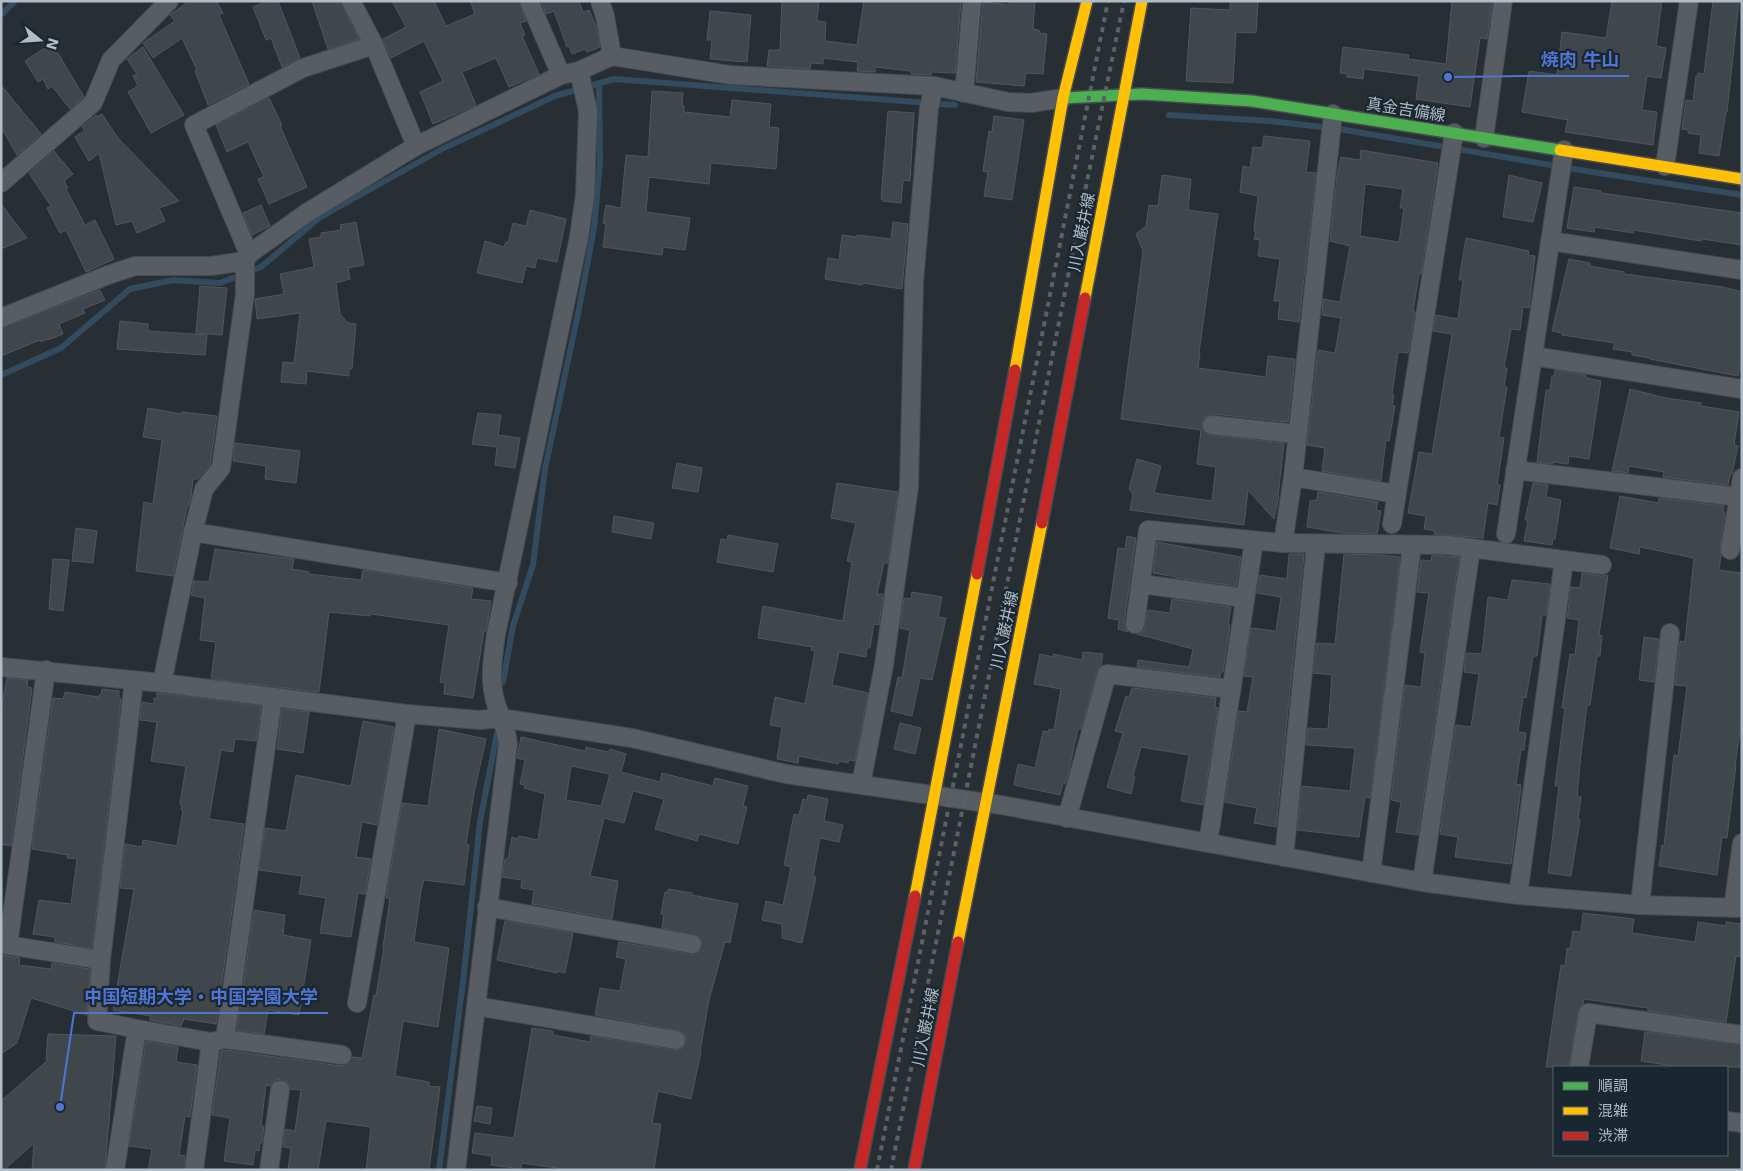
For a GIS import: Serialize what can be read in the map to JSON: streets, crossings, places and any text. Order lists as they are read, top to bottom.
{
  "streets": {
    "main road": ["真金吉備線", "川入巌井線"]
  },
  "crossings": [
    ["真金吉備線", "川入巌井線"]
  ],
  "places": ["焼肉 牛山", "中国短期大学・中国学園大学"],
  "legend": ["順調", "混雑", "渋滞"],
  "north": "right"
}
